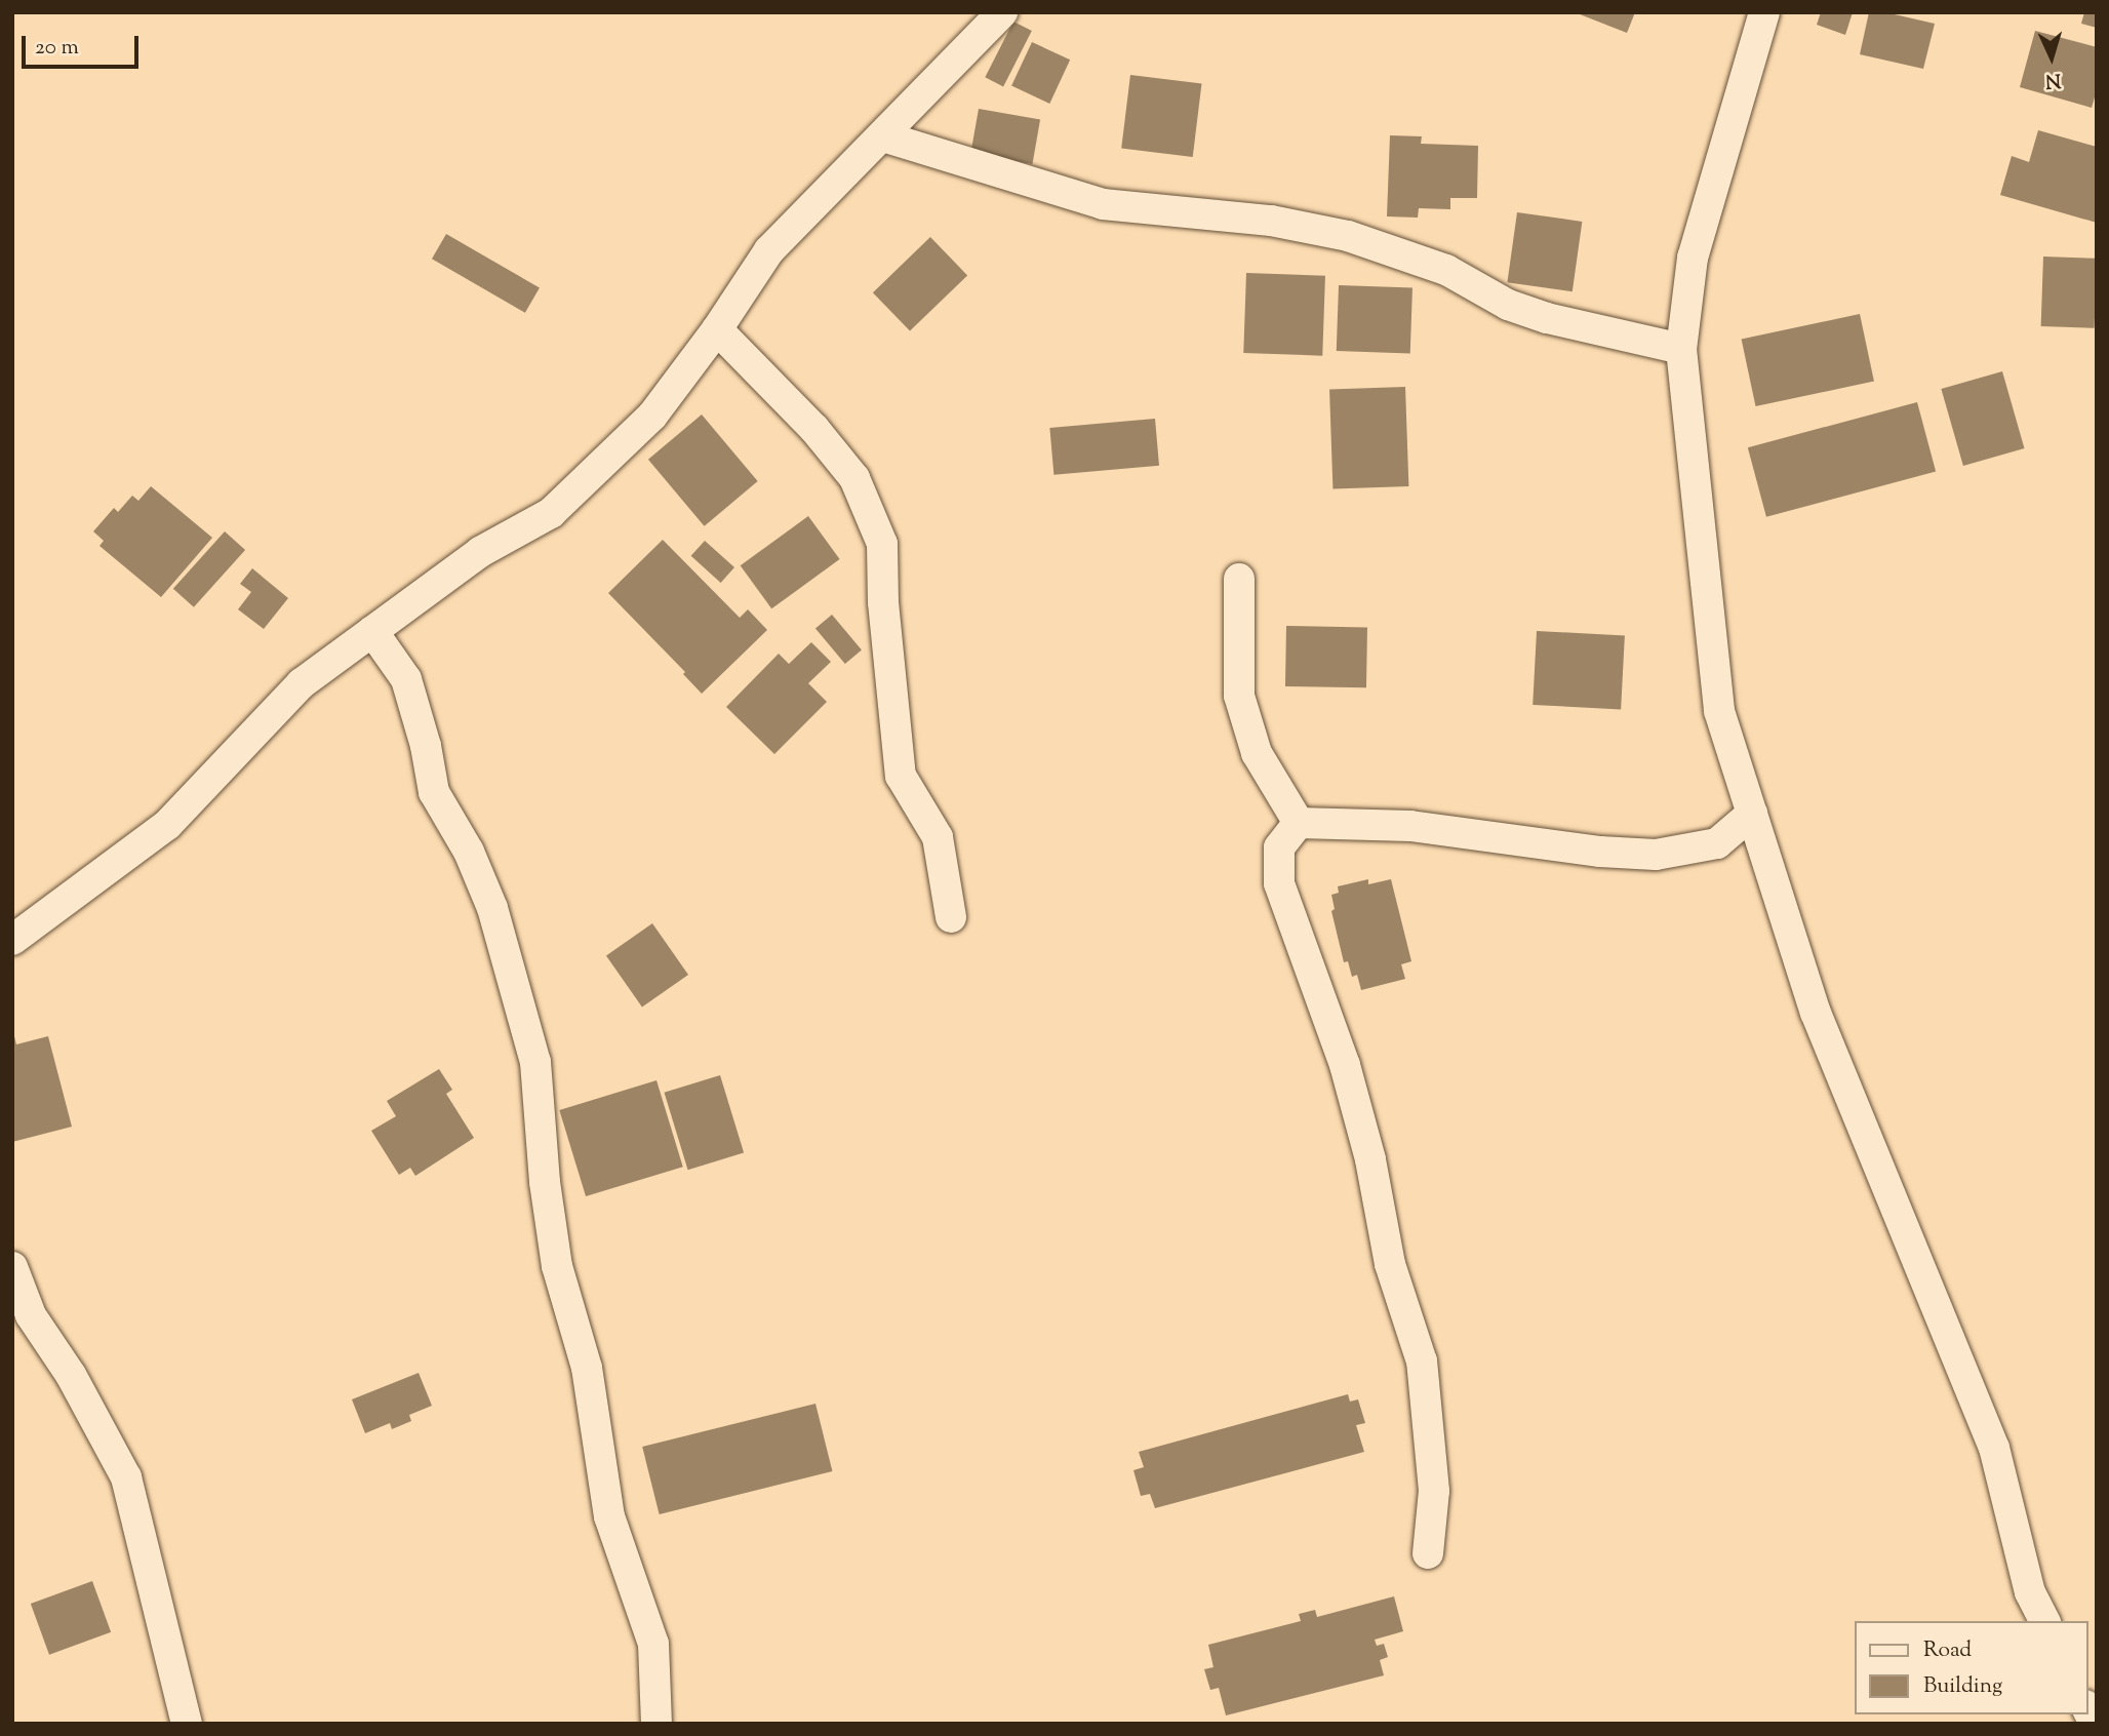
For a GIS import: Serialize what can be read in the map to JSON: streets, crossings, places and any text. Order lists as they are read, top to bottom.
{
  "legend": ["Road", "Building"],
  "scale_bar": "20 m",
  "north": "bottom"
}
